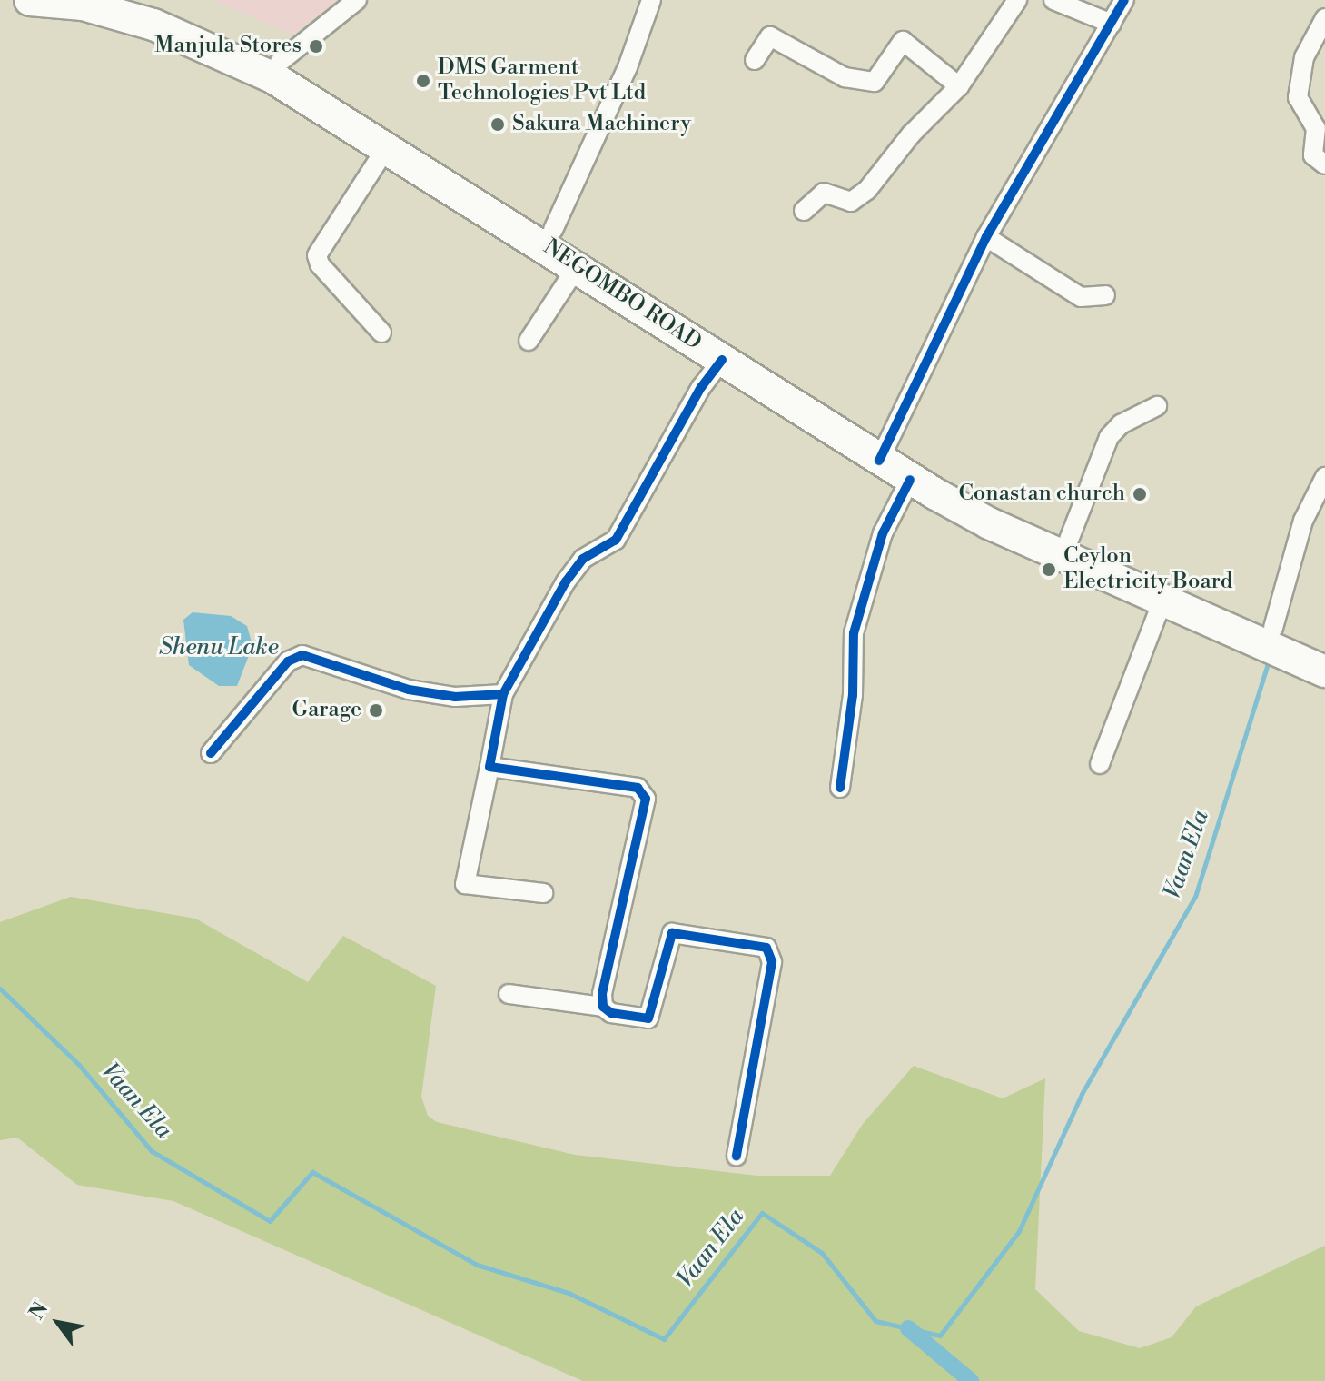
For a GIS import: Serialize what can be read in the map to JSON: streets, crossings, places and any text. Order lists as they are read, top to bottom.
{
  "streets": {
    "highway": ["NEGOMBO ROAD"]
  },
  "water": ["Shenu Lake", "Vaan Ela"],
  "places": [
    "Manjula Stores",
    "DMS Garment Technologies Pvt Ltd",
    "Sakura Machinery",
    "Conastan church",
    "Ceylon Electricity Board",
    "Garage"
  ],
  "north": "top left"
}
